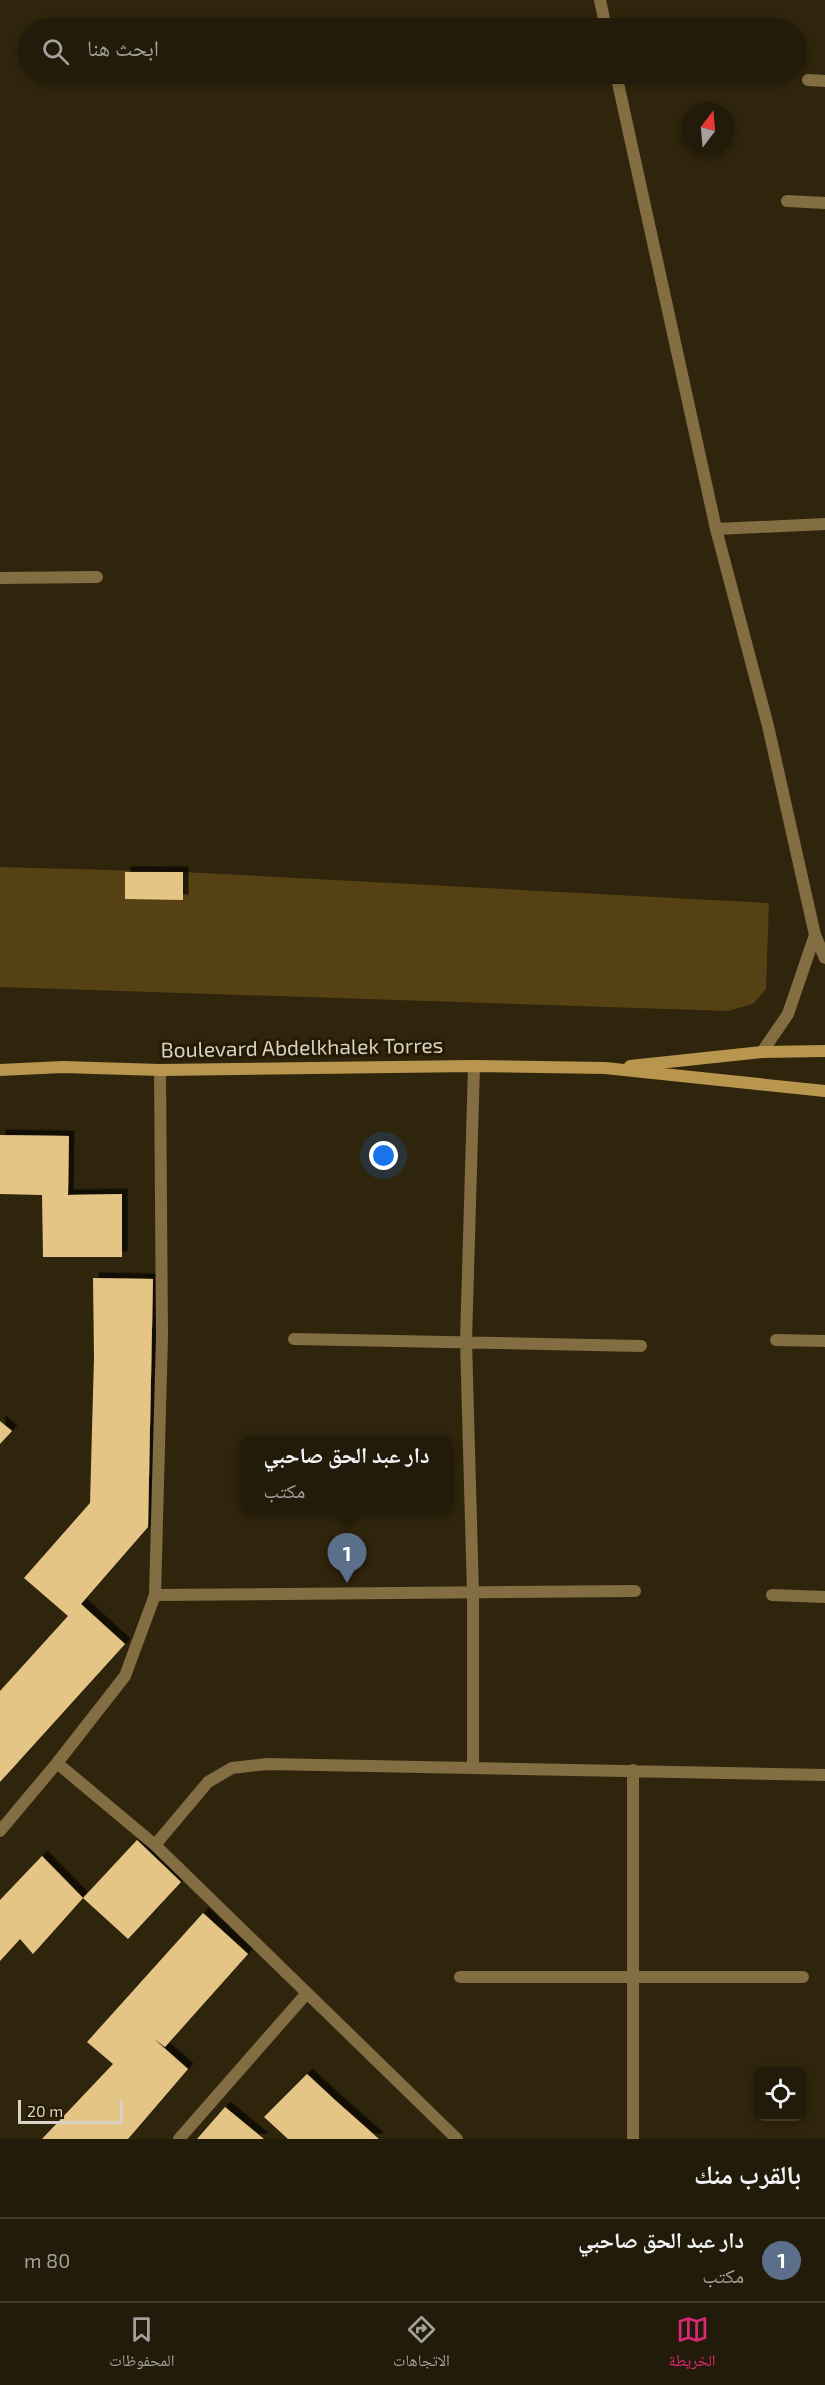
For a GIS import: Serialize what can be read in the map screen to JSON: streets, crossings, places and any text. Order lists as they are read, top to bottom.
{
  "streets": {
    "street": ["Boulevard Abdelkhalek Torres"]
  },
  "scale_bar": "20 m",
  "north": "top",
  "page": {
    "search": "ابحث هنا",
    "popup": ["دار عبد الحق صاحبي", "مكتب"],
    "pins": "1",
    "scale": "20 m",
    "heading": "بالقرب منك",
    "list": [
      {
        "mark": "1",
        "name": "دار عبد الحق صاحبي",
        "note": "مكتب",
        "value": "80 m"
      }
    ],
    "nav": ["الخريطة", "الاتجاهات", "المحفوظات"]
  }
}
